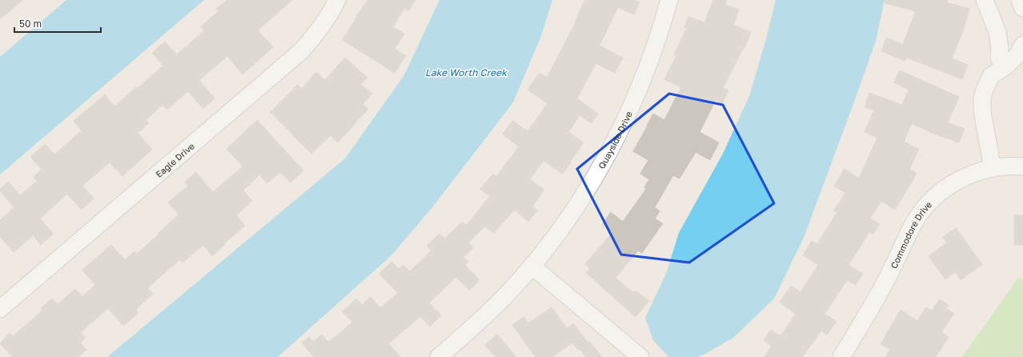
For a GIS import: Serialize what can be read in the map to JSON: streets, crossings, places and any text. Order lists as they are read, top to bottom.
{
  "streets": {
    "street": ["Quayside Drive", "Eagle Drive", "Commodore Drive"]
  },
  "water": ["Lake Worth Creek"],
  "scale_bar": "50 m"
}
